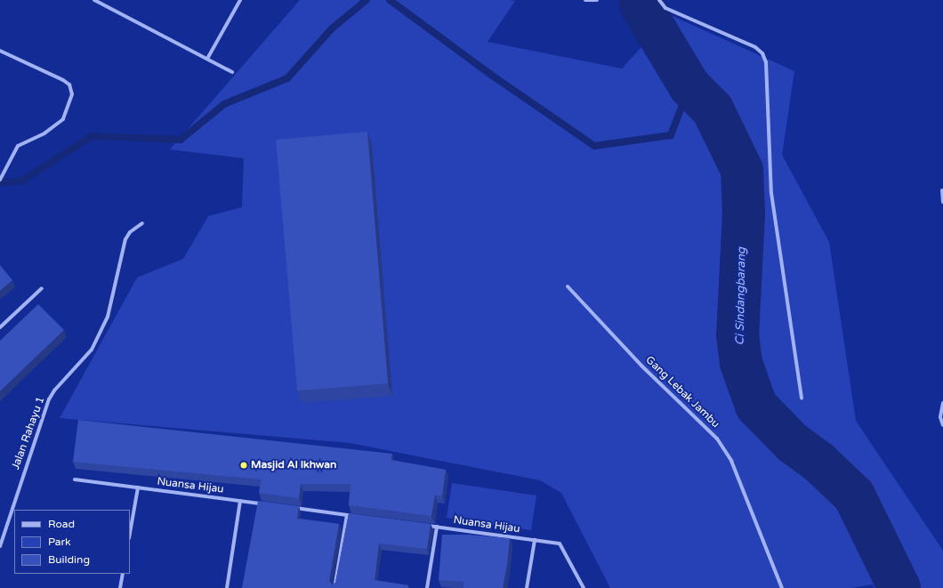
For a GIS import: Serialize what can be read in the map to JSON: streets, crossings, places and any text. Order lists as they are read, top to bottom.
{
  "streets": {
    "street": ["Gang Lebak Jambu", "Jalan Rahayu 1", "Nuansa Hijau"]
  },
  "water": ["Ci Sindangbarang"],
  "places": ["Masjid Al Ikhwan"],
  "legend": ["Road", "Park", "Building"]
}
